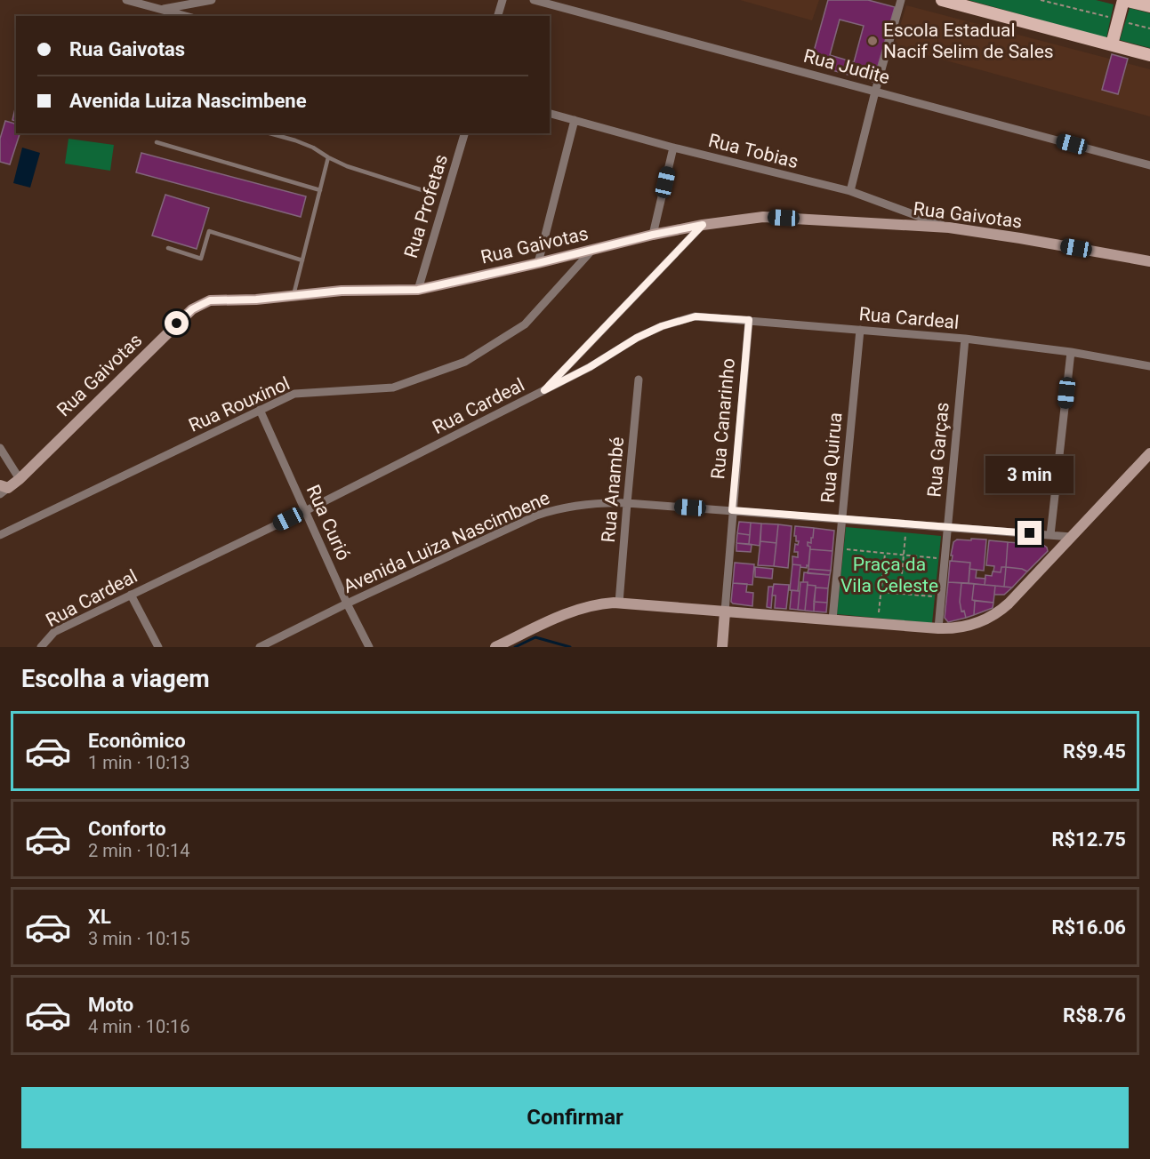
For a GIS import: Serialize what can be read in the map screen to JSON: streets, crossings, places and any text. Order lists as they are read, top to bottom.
{
  "streets": {
    "street": [
      "Rua Judite",
      "Rua Tobias",
      "Rua Profetas",
      "Rua Gaivotas",
      "Rua Cardeal",
      "Rua Rouxinol",
      "Rua Canarinho",
      "Rua Garças",
      "Rua Quirua",
      "Rua Anambé",
      "Rua Curió",
      "Avenida Luiza Nascimbene"
    ]
  },
  "crossings": [
    ["Rua Tobias", "Rua Gaivotas"],
    ["Rua Profetas", "Rua Gaivotas"],
    ["Rua Gaivotas", "Rua Rouxinol"],
    ["Rua Cardeal", "Rua Canarinho"],
    ["Rua Cardeal", "Rua Garças"],
    ["Rua Cardeal", "Rua Quirua"],
    ["Rua Cardeal", "Rua Curió"],
    ["Rua Rouxinol", "Rua Curió"],
    ["Rua Canarinho", "Avenida Luiza Nascimbene"],
    ["Rua Garças", "Avenida Luiza Nascimbene"],
    ["Rua Quirua", "Avenida Luiza Nascimbene"],
    ["Rua Anambé", "Avenida Luiza Nascimbene"],
    ["Rua Curió", "Avenida Luiza Nascimbene"]
  ],
  "parks": ["Praça da Vila Celeste"],
  "places": ["Escola Estadual Nacif Selim de Sales"],
  "page": {
    "banner": ["Rua Gaivotas", "Avenida Luiza Nascimbene"],
    "bubble": "3 min",
    "heading": "Escolha a viagem",
    "list": [
      {
        "name": "Econômico",
        "note": "1 min · 10:13",
        "value": "R$9.45"
      },
      {
        "name": "Conforto",
        "note": "2 min · 10:14",
        "value": "R$12.75"
      },
      {
        "name": "XL",
        "note": "3 min · 10:15",
        "value": "R$16.06"
      },
      {
        "name": "Moto",
        "note": "4 min · 10:16",
        "value": "R$8.76"
      }
    ],
    "buttons": "Confirmar"
  }
}
